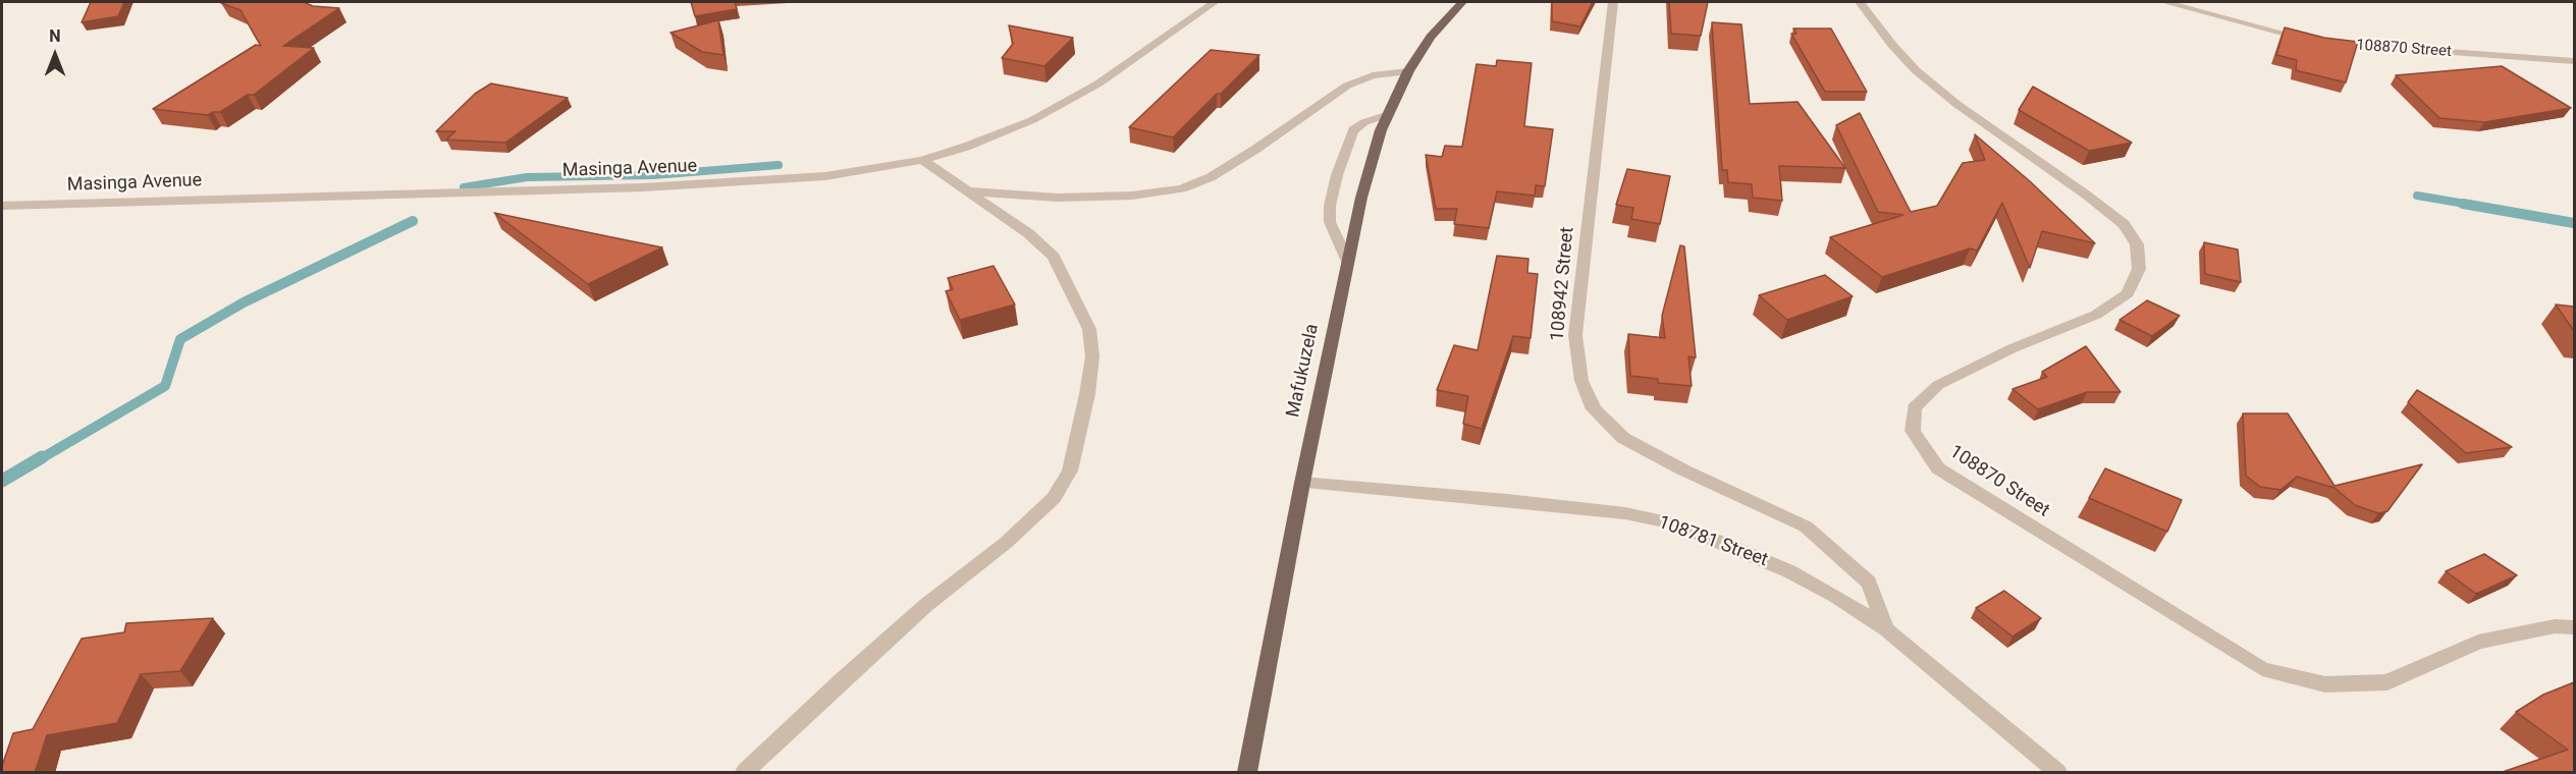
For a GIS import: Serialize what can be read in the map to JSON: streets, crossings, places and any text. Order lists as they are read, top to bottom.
{
  "streets": {
    "main road": ["Mafukuzela"],
    "street": [
      "108870 Street",
      "Masinga Avenue",
      "108942 Street",
      "108781 Street"
    ]
  },
  "crossings": [
    ["108942 Street", "108781 Street"],
    ["Mafukuzela", "108781 Street"]
  ],
  "north": "top"
}
